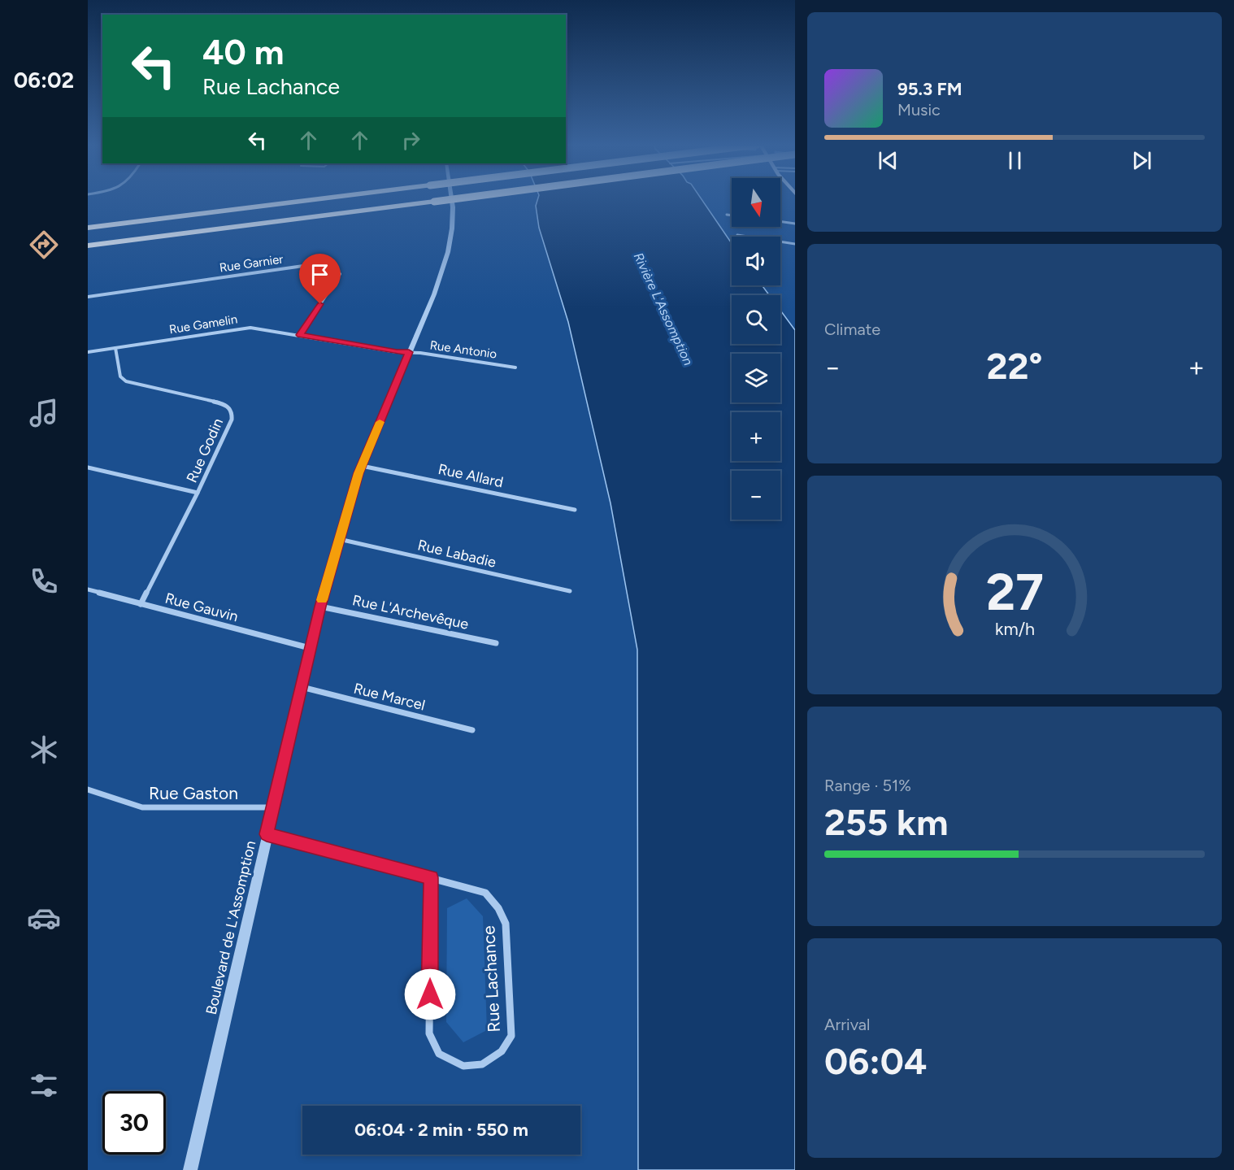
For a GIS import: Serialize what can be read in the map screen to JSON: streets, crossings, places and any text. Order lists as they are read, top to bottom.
{
  "streets": {
    "street": [
      "Rue Garnier",
      "Rue Gamelin",
      "Rue Antonio",
      "Rue Godin",
      "Rue Allard",
      "Rue Labadie",
      "Rue Gauvin",
      "Rue L'Archevêque",
      "Rue Marcel",
      "Rue Gaston",
      "Boulevard de L'Assomption",
      "Rue Lachance"
    ]
  },
  "crossings": [
    ["Rue Garnier", "Rue Gamelin"],
    ["Rue Gamelin", "Rue Antonio"],
    ["Rue Gamelin", "Rue Godin"],
    ["Rue Gamelin", "Boulevard de L'Assomption"],
    ["Rue Antonio", "Boulevard de L'Assomption"],
    ["Rue Godin", "Rue Gauvin"],
    ["Rue Allard", "Boulevard de L'Assomption"],
    ["Rue Labadie", "Boulevard de L'Assomption"],
    ["Rue Gauvin", "Boulevard de L'Assomption"],
    ["Rue L'Archevêque", "Boulevard de L'Assomption"],
    ["Rue Marcel", "Boulevard de L'Assomption"],
    ["Rue Gaston", "Boulevard de L'Assomption"],
    ["Boulevard de L'Assomption", "Rue Lachance"]
  ],
  "water": ["Rivière L'Assomption"],
  "north": "bottom",
  "page": {
    "tabs": "06:02",
    "turn": ["40 m", "Rue Lachance"],
    "song": ["95.3 FM", "Music"],
    "map_buttons": ["+", "−"],
    "tile": [
      "Climate",
      ["Range · 51%", "255 km"],
      ["Arrival", "06:04"]
    ],
    "heat": ["−", "22°", "+"],
    "limit": "30",
    "trip": "06:04 · 2 min · 550 m",
    "gauge": ["27", "km/h"]
  }
}
